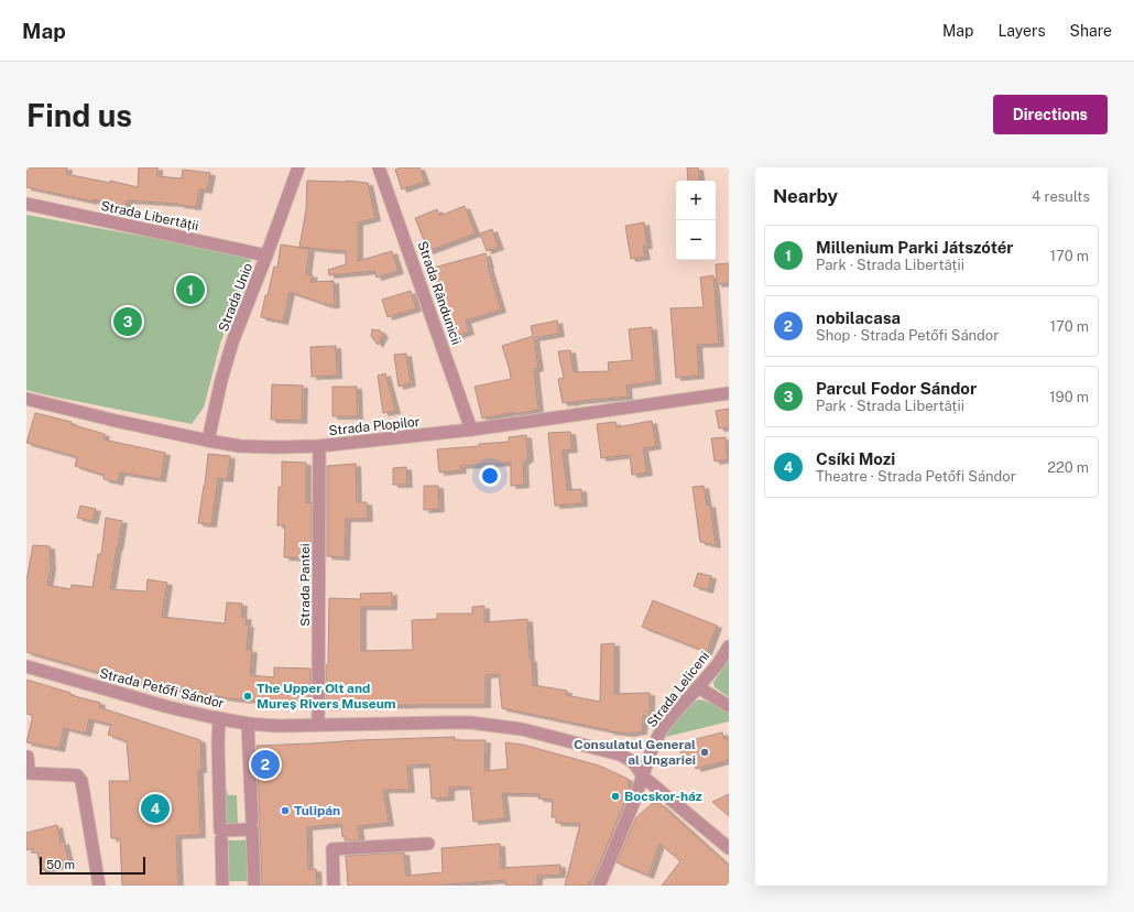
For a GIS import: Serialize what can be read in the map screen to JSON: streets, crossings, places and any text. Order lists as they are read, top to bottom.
{
  "streets": {
    "street": [
      "Strada Libertății",
      "Strada Rândunicii",
      "Strada Unio",
      "Strada Plopilor",
      "Strada Pantei",
      "Strada Petőfi Sándor",
      "Strada Leliceni"
    ]
  },
  "crossings": [
    ["Strada Libertății", "Strada Unio"],
    ["Strada Rândunicii", "Strada Plopilor"],
    ["Strada Unio", "Strada Plopilor"],
    ["Strada Plopilor", "Strada Pantei"],
    ["Strada Pantei", "Strada Petőfi Sándor"],
    ["Strada Petőfi Sándor", "Strada Leliceni"]
  ],
  "places": [
    "The Upper Olt and Mureș Rivers Museum",
    "Consulatul General al Ungariei",
    "Bocskor-ház",
    "Tulipán"
  ],
  "scale_bar": "50 m",
  "page": {
    "header": "Map",
    "nav": ["Map", "Layers", "Share"],
    "buttons": "Directions",
    "title": "Find us",
    "heading": ["Nearby", "4 results"],
    "map_buttons": ["+", "−"],
    "list": [
      {
        "mark": "1",
        "name": "Millenium Parki Játszótér",
        "note": "Park · Strada Libertății",
        "value": "170 m"
      },
      {
        "mark": "2",
        "name": "nobilacasa",
        "note": "Shop · Strada Petőfi Sándor",
        "value": "170 m"
      },
      {
        "mark": "3",
        "name": "Parcul Fodor Sándor",
        "note": "Park · Strada Libertății",
        "value": "190 m"
      },
      {
        "mark": "4",
        "name": "Csíki Mozi",
        "note": "Theatre · Strada Petőfi Sándor",
        "value": "220 m"
      }
    ],
    "pins": [
      "1",
      "3",
      "2",
      "4"
    ],
    "scale": "50 m"
  }
}
